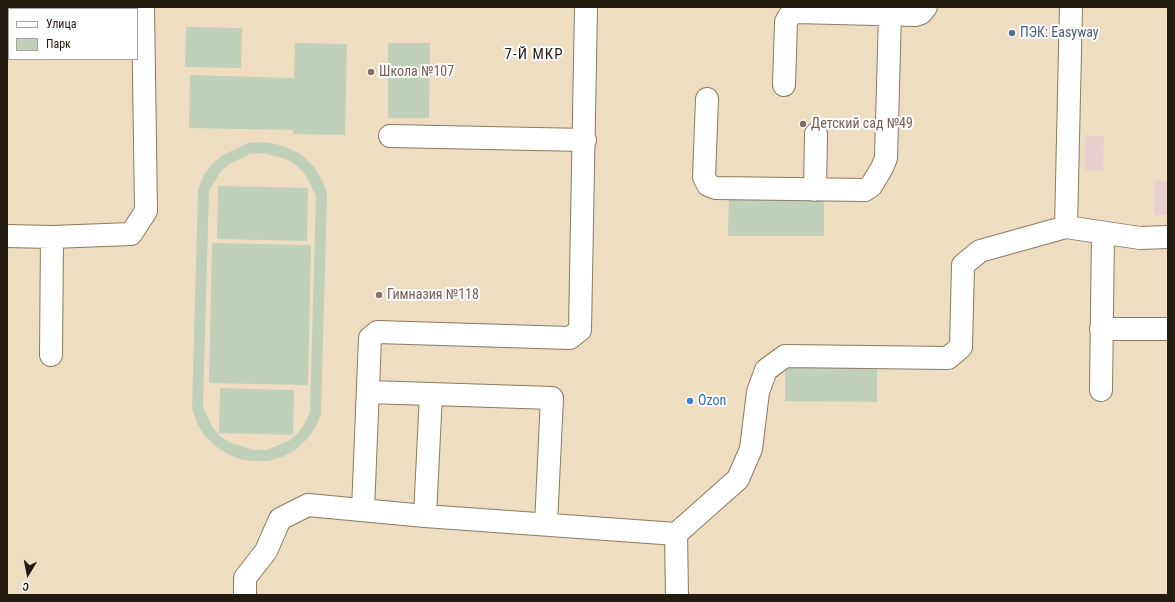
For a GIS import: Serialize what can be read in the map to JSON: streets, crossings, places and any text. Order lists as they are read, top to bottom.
{
  "districts": ["7-Й МКР"],
  "places": [
    "ПЭК: Easyway",
    "Школа №107",
    "Детский сад №49",
    "Гимназия №118",
    "Ozon"
  ],
  "legend": ["Улица", "Парк"],
  "north": "bottom"
}
